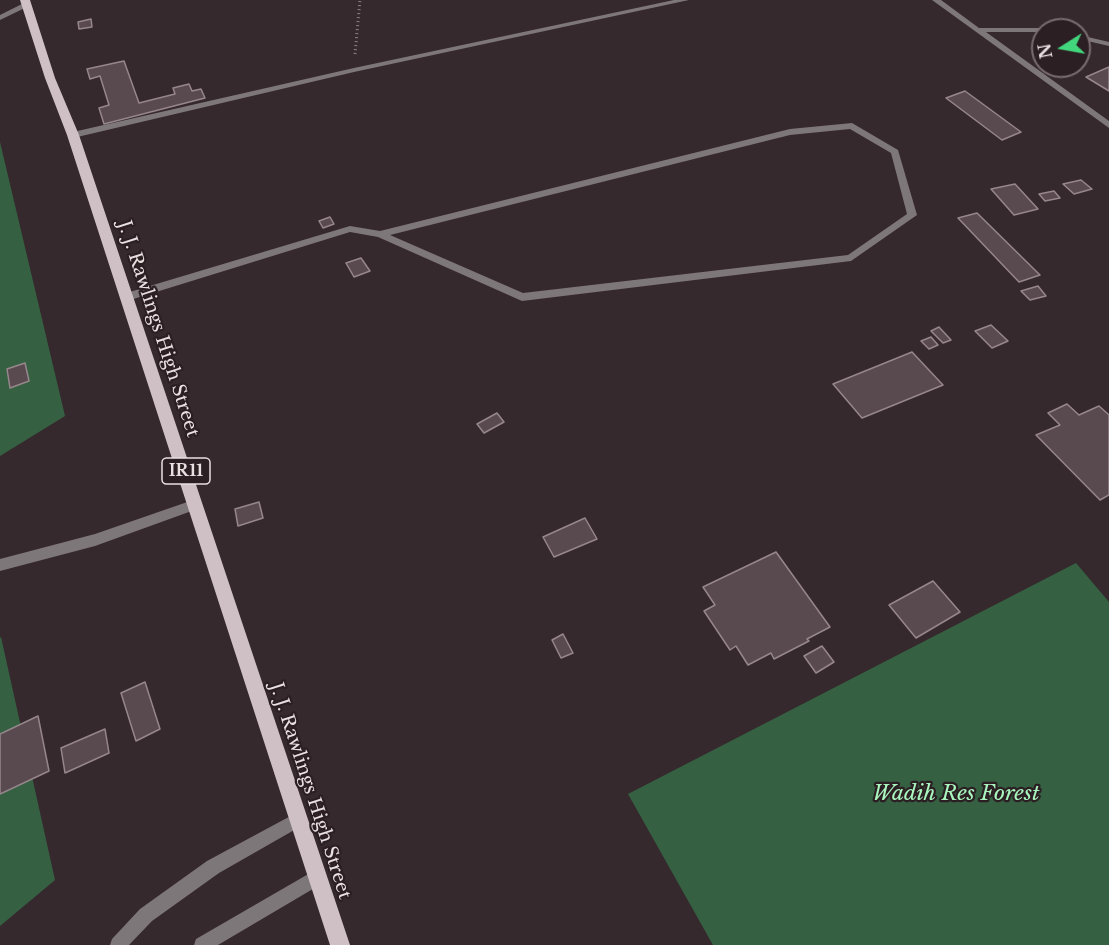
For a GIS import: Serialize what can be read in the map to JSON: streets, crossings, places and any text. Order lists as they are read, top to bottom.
{
  "streets": {
    "main road": ["J. J. Rawlings High Street", "IR11"]
  },
  "parks": ["Wadih Res Forest"],
  "north": "left"
}
